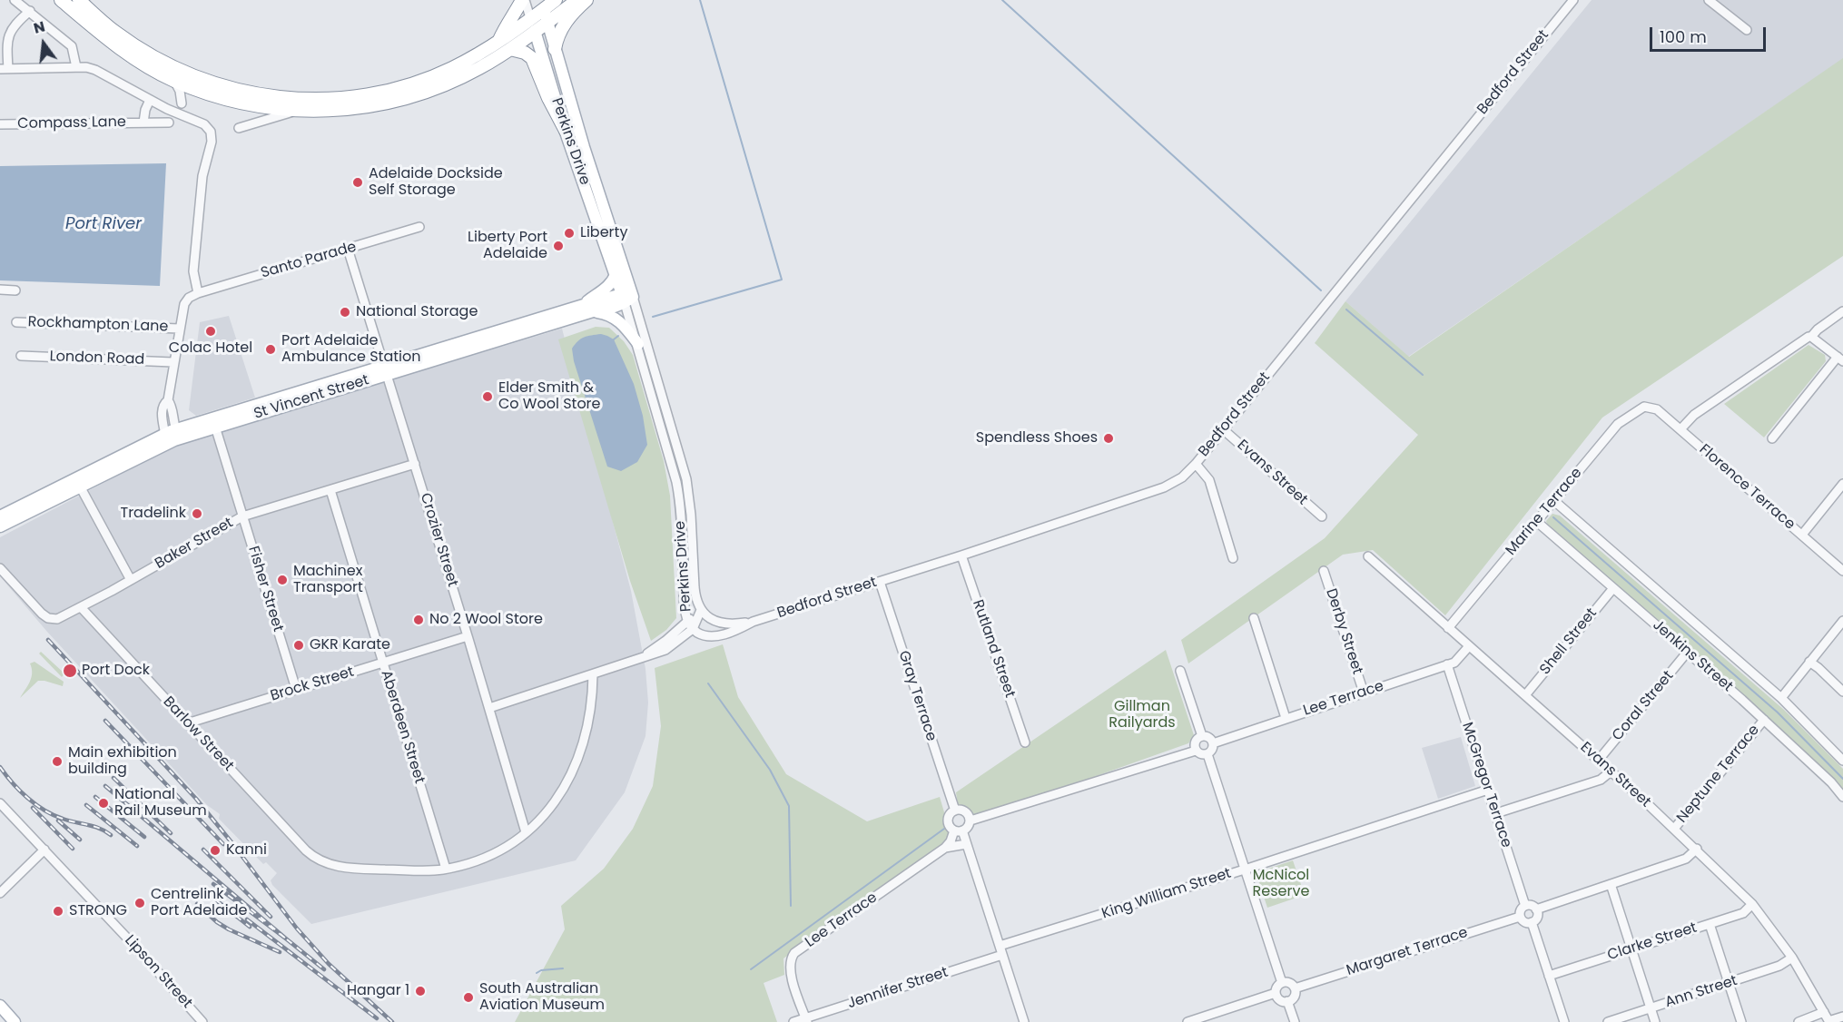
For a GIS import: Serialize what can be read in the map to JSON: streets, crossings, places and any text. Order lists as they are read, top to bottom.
{
  "streets": {
    "main road": ["Perkins Drive", "St Vincent Street"],
    "street": [
      "Bedford Street",
      "Compass Lane",
      "Santo Parade",
      "Rockhampton Lane",
      "London Road",
      "Evans Street",
      "Florence Terrace",
      "Marine Terrace",
      "Crozier Street",
      "Baker Street",
      "Fisher Street",
      "Derby Street",
      "Shell Street",
      "Rutland Street",
      "Jenkins Street",
      "Brock Street",
      "Gray Terrace",
      "Lee Terrace",
      "Coral Street",
      "Aberdeen Street",
      "Barlow Street",
      "Neptune Terrace",
      "McGregor Terrace",
      "King William Street",
      "Clarke Street",
      "Margaret Terrace",
      "Lipson Street",
      "Jennifer Street",
      "Ann Street"
    ]
  },
  "crossings": [
    ["Bedford Street", "Perkins Drive"],
    ["Bedford Street", "Evans Street"],
    ["Bedford Street", "Rutland Street"],
    ["Bedford Street", "Gray Terrace"],
    ["Perkins Drive", "St Vincent Street"],
    ["Santo Parade", "Crozier Street"],
    ["St Vincent Street", "Crozier Street"],
    ["St Vincent Street", "Fisher Street"],
    ["Evans Street", "Marine Terrace"],
    ["Evans Street", "Shell Street"],
    ["Evans Street", "Lee Terrace"],
    ["Evans Street", "Coral Street"],
    ["Evans Street", "Neptune Terrace"],
    ["Evans Street", "Clarke Street"],
    ["Evans Street", "Ann Street"],
    ["Florence Terrace", "Marine Terrace"],
    ["Marine Terrace", "Jenkins Street"],
    ["Crozier Street", "Baker Street"],
    ["Crozier Street", "Brock Street"],
    ["Baker Street", "Fisher Street"],
    ["Baker Street", "Aberdeen Street"],
    ["Baker Street", "Barlow Street"],
    ["Fisher Street", "Brock Street"],
    ["Derby Street", "Lee Terrace"],
    ["Shell Street", "Jenkins Street"],
    ["Jenkins Street", "Coral Street"],
    ["Jenkins Street", "Neptune Terrace"],
    ["Brock Street", "Aberdeen Street"],
    ["Brock Street", "Barlow Street"],
    ["Gray Terrace", "Lee Terrace"],
    ["Lee Terrace", "McGregor Terrace"],
    ["Lee Terrace", "Jennifer Street"],
    ["Aberdeen Street", "Barlow Street"],
    ["McGregor Terrace", "King William Street"],
    ["McGregor Terrace", "Margaret Terrace"],
    ["King William Street", "Jennifer Street"]
  ],
  "water": ["Port River"],
  "parks": ["Gillman Railyards", "McNicol Reserve"],
  "places": [
    "Adelaide Dockside Self Storage",
    "Liberty",
    "Liberty Port Adelaide",
    "National Storage",
    "Colac Hotel",
    "Port Adelaide Ambulance Station",
    "Elder Smith & Co Wool Store",
    "Spendless Shoes",
    "Tradelink",
    "Machinex Transport",
    "No 2 Wool Store",
    "GKR Karate",
    "Port Dock",
    "Main exhibition building",
    "National Rail Museum",
    "Kanni",
    "Centrelink Port Adelaide",
    "STRONG",
    "Hangar 1",
    "South Australian Aviation Museum"
  ],
  "scale_bar": "100 m",
  "north": "top"
}
